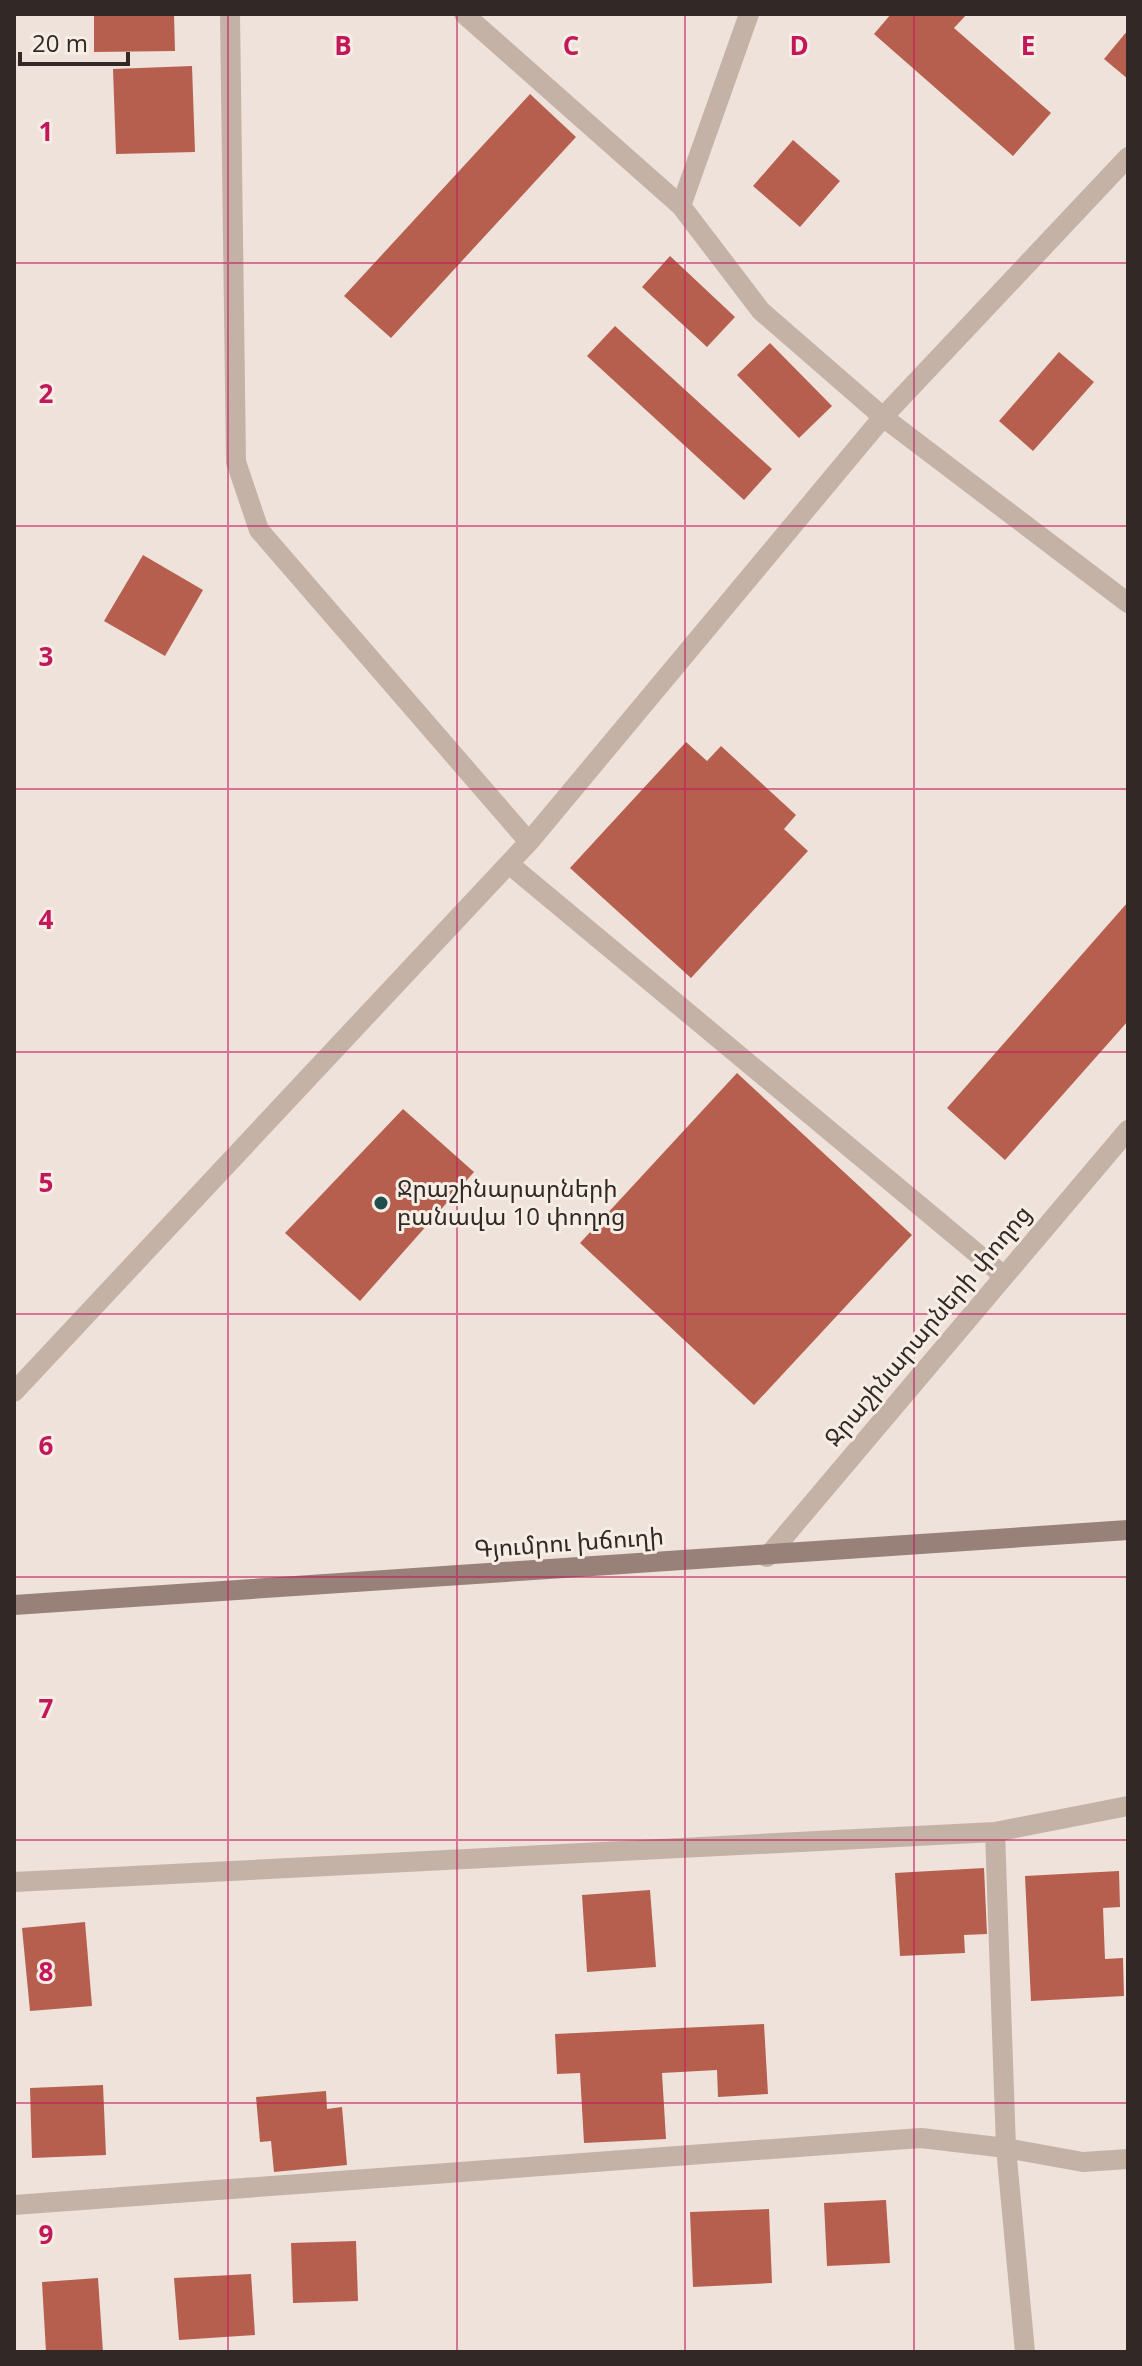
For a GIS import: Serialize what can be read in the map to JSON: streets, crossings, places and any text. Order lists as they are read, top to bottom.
{
  "streets": {
    "main road": ["Գյումրու խճուղի"],
    "street": ["Ջրաշինարարների փողոց"]
  },
  "crossings": [
    ["Ջրաշինարարների փողոց", "Գյումրու խճուղի"]
  ],
  "places": ["Ջրաշինարարների բանավա 10 փողոց"],
  "scale_bar": "20 m",
  "grid": {
    "columns": [
      "B",
      "C",
      "D",
      "E"
    ],
    "rows": [
      "1",
      "2",
      "3",
      "4",
      "5",
      "6",
      "7",
      "8",
      "9"
    ]
  }
}
